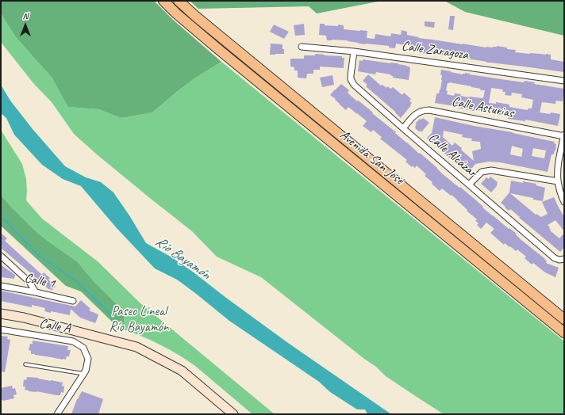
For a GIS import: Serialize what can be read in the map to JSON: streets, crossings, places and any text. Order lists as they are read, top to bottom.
{
  "streets": {
    "main road": ["Avenida San José"],
    "street": [
      "Calle Zaragoza",
      "Calle Asturias",
      "Calle Alcázar",
      "Calle 1",
      "Calle A"
    ]
  },
  "crossings": [
    ["Calle Zaragoza", "Calle Alcázar"],
    ["Calle Asturias", "Calle Alcázar"]
  ],
  "water": ["Río Bayamón"],
  "parks": ["Paseo Lineal Río Bayamón"],
  "north": "top"
}
